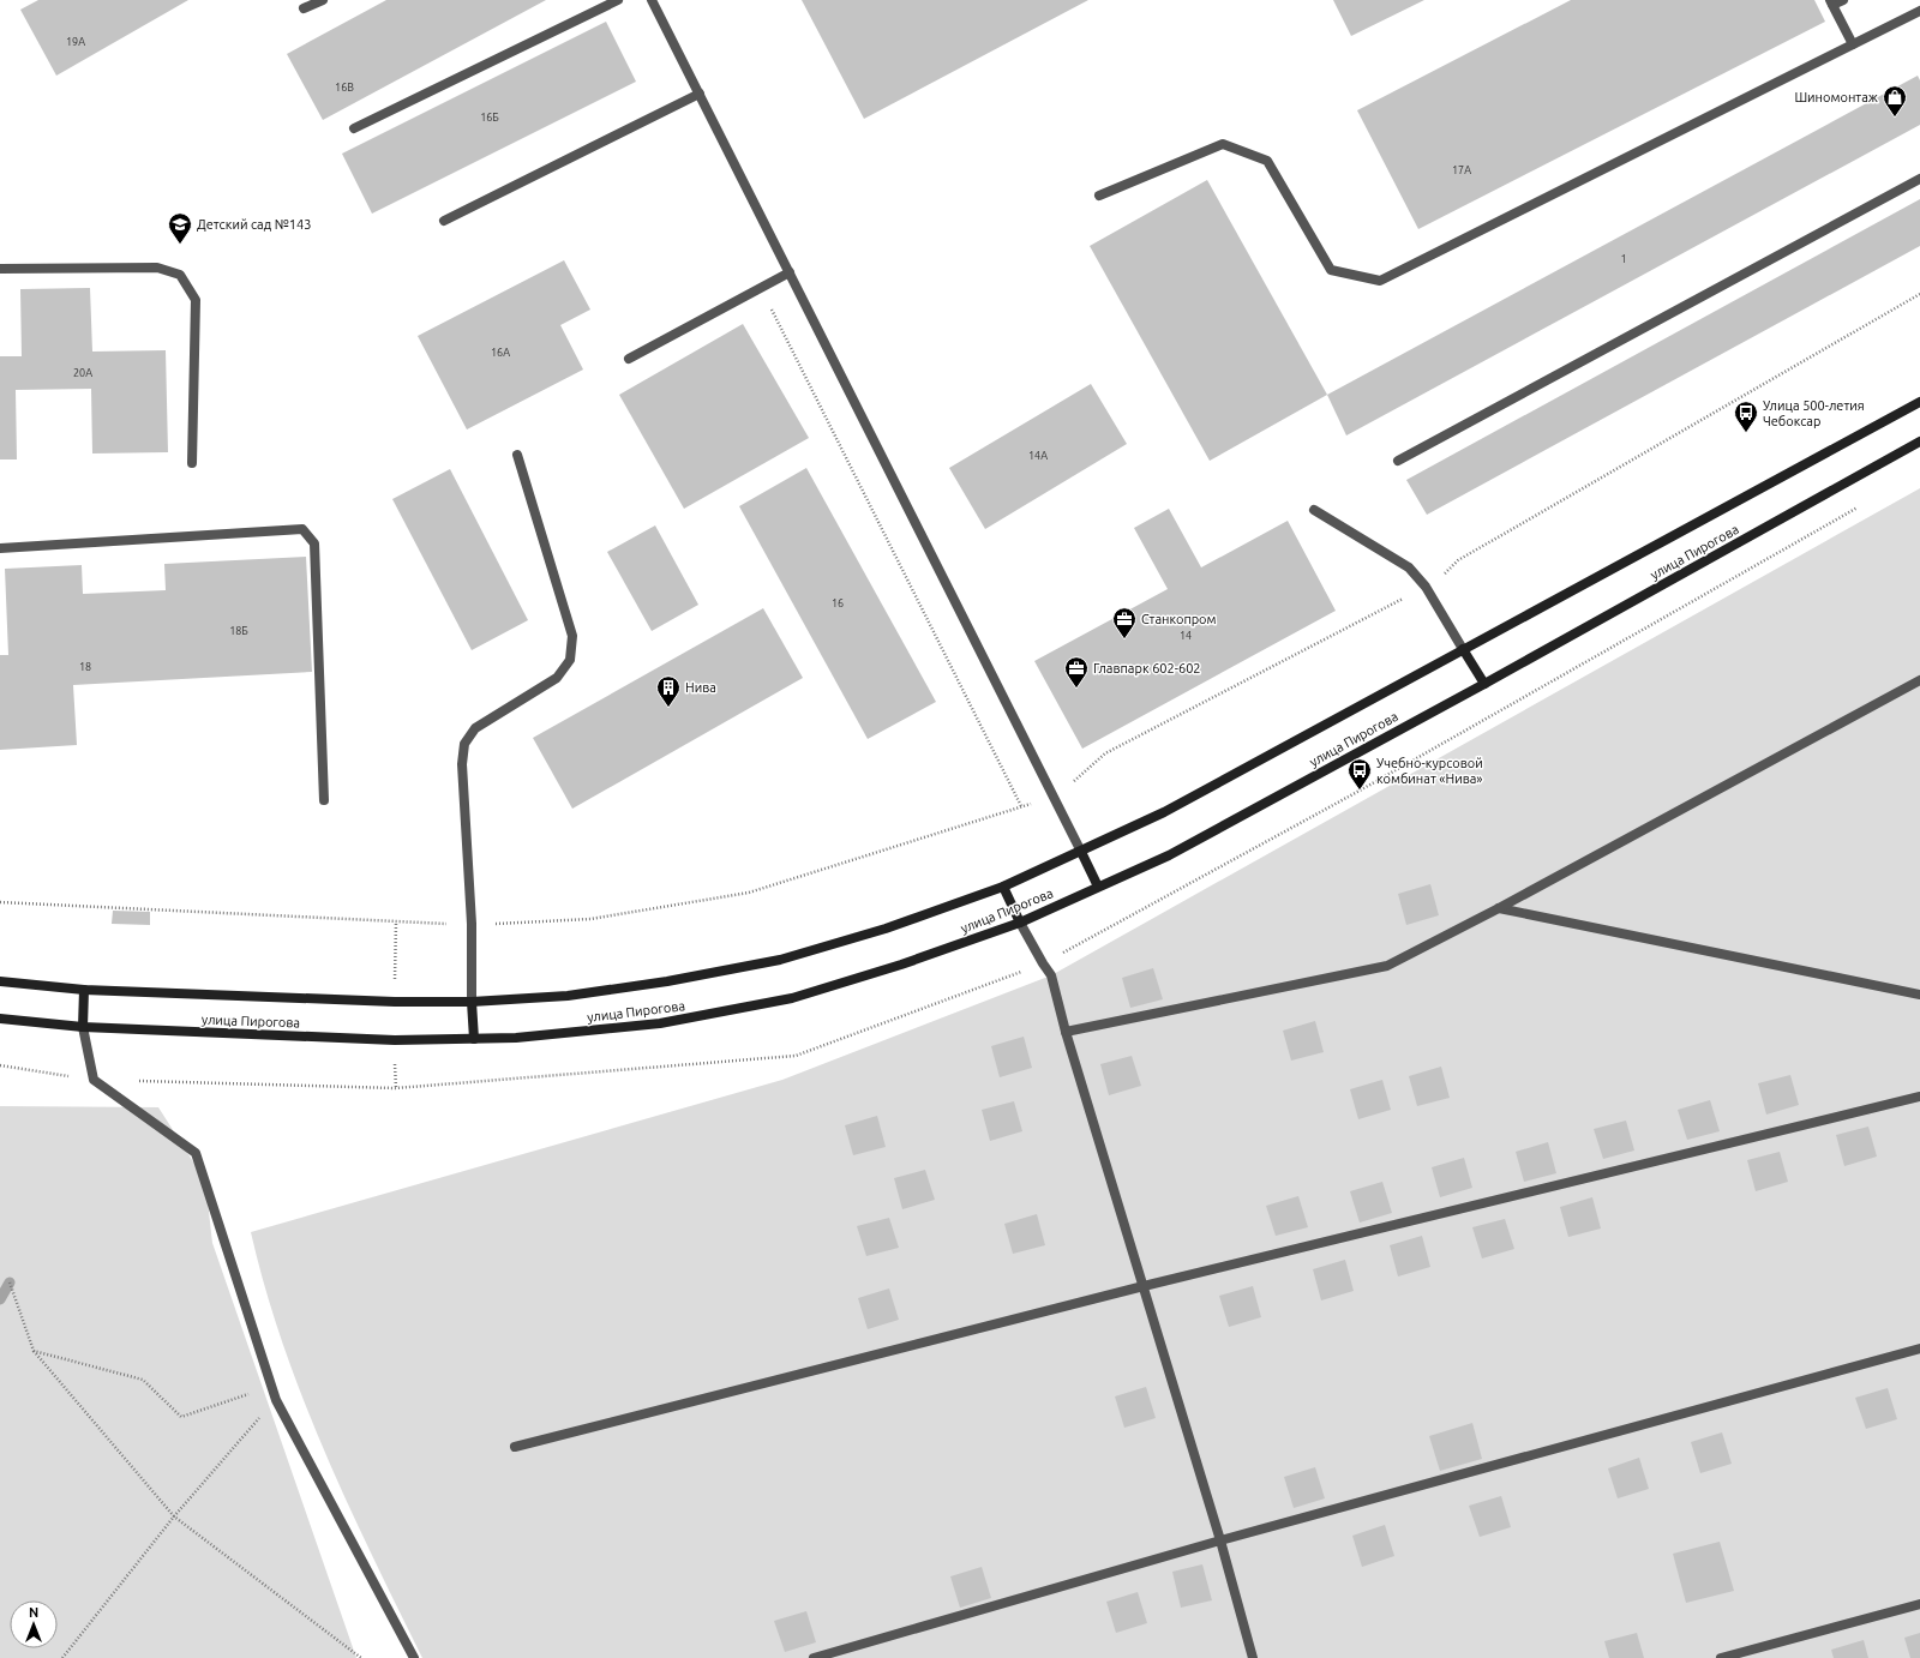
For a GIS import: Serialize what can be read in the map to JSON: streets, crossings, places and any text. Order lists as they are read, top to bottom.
{
  "streets": {
    "main road": ["улица Пирогова"]
  },
  "places": {
    "shop": ["Шиномонтаж"],
    "school or university": ["Детский сад №143"],
    "bus stop": ["Улица 500-летия Чебоксар", "Учебно-курсовой комбинат «Нива»"],
    "office": ["Станкопром", "Главпарк 602-602"],
    "building": ["Нива"]
  },
  "house_numbers": [
    "19А",
    "16В",
    "16Б",
    "17А",
    "1",
    "16А",
    "20А",
    "14А",
    "16",
    "18Б",
    "14",
    "18"
  ],
  "north": "top"
}
